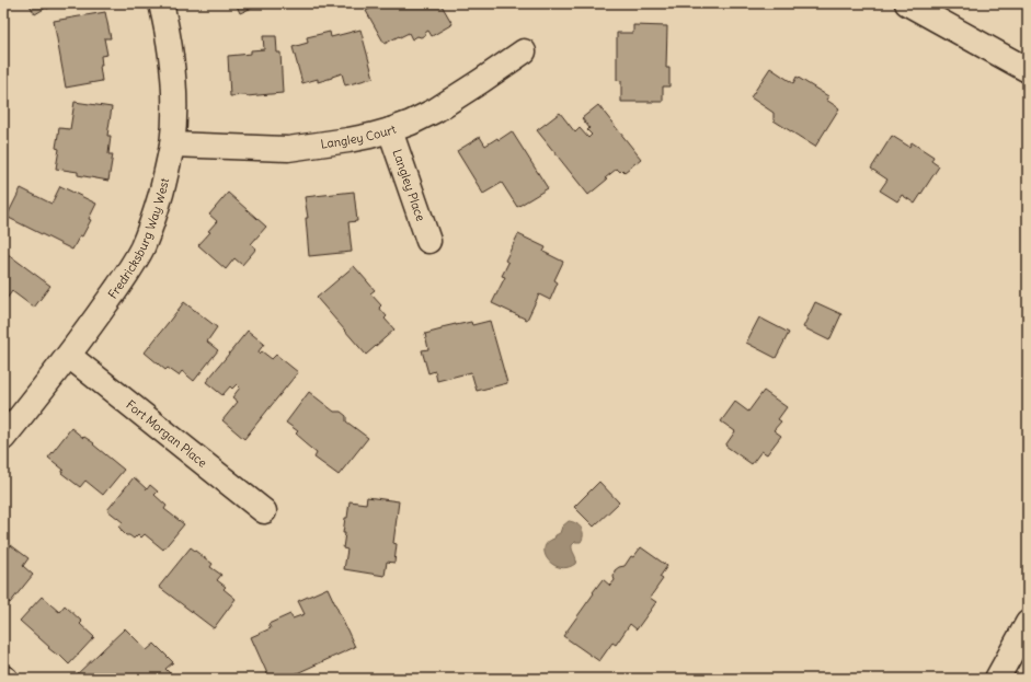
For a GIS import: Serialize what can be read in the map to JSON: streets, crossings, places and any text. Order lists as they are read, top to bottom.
{
  "streets": {
    "street": [
      "Langley Court",
      "Langley Place",
      "Fredricksburg Way West",
      "Fort Morgan Place"
    ]
  },
  "crossings": [
    ["Langley Court", "Langley Place"],
    ["Langley Court", "Fredricksburg Way West"],
    ["Fredricksburg Way West", "Fort Morgan Place"]
  ]
}
